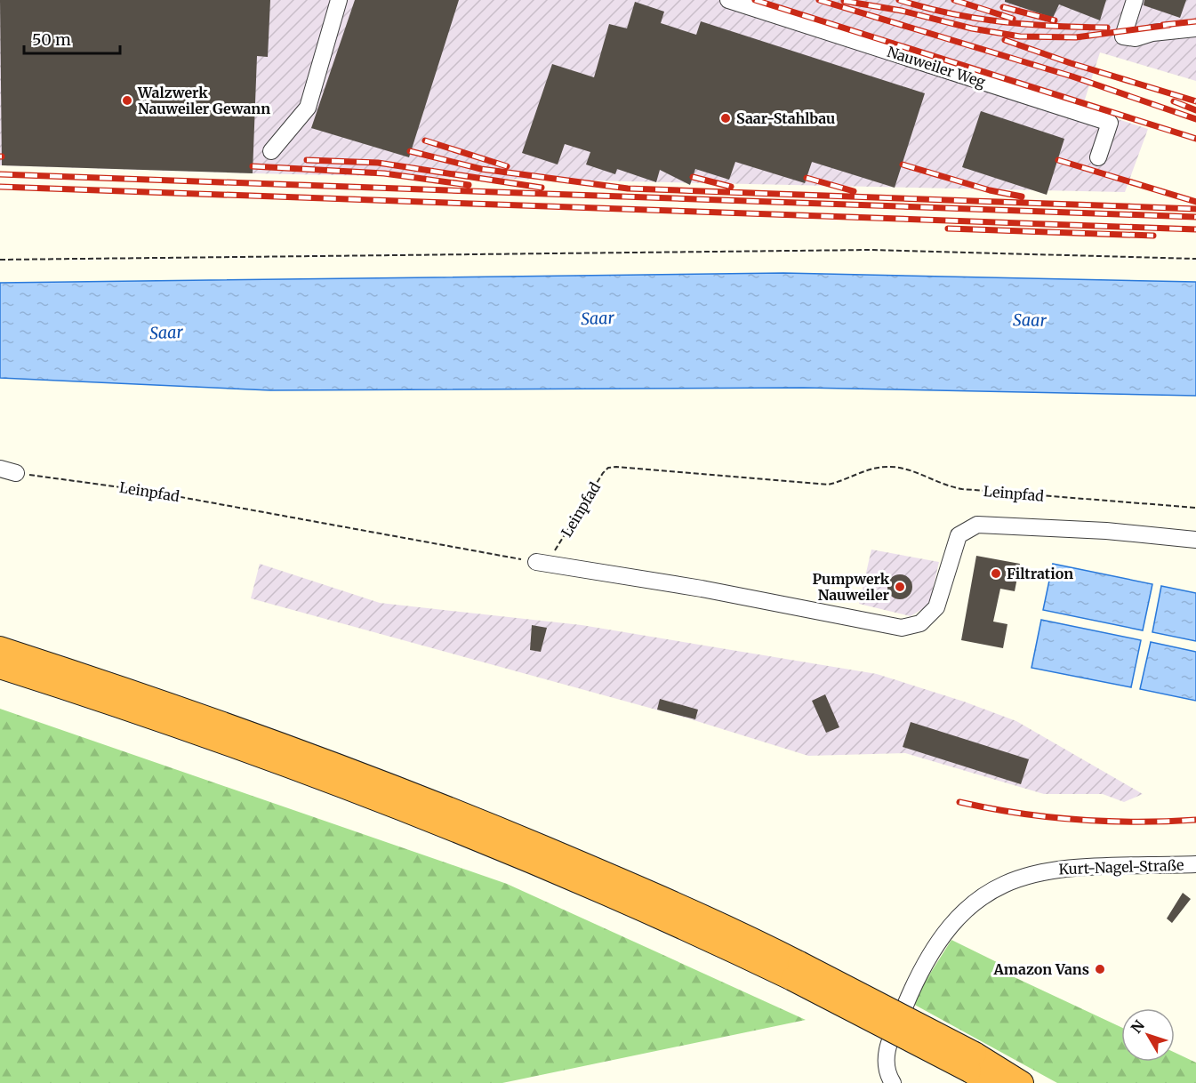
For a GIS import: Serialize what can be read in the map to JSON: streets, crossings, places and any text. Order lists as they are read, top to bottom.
{
  "streets": {
    "street": ["Nauweiler Weg", "Kurt-Nagel-Straße"],
    "path": ["Leinpfad"]
  },
  "water": ["Saar"],
  "places": [
    "Walzwerk Nauweiler Gewann",
    "Saar-Stahlbau",
    "Filtration",
    "Pumpwerk Nauweiler",
    "Amazon Vans"
  ],
  "scale_bar": "50 m",
  "north": "top left"
}
